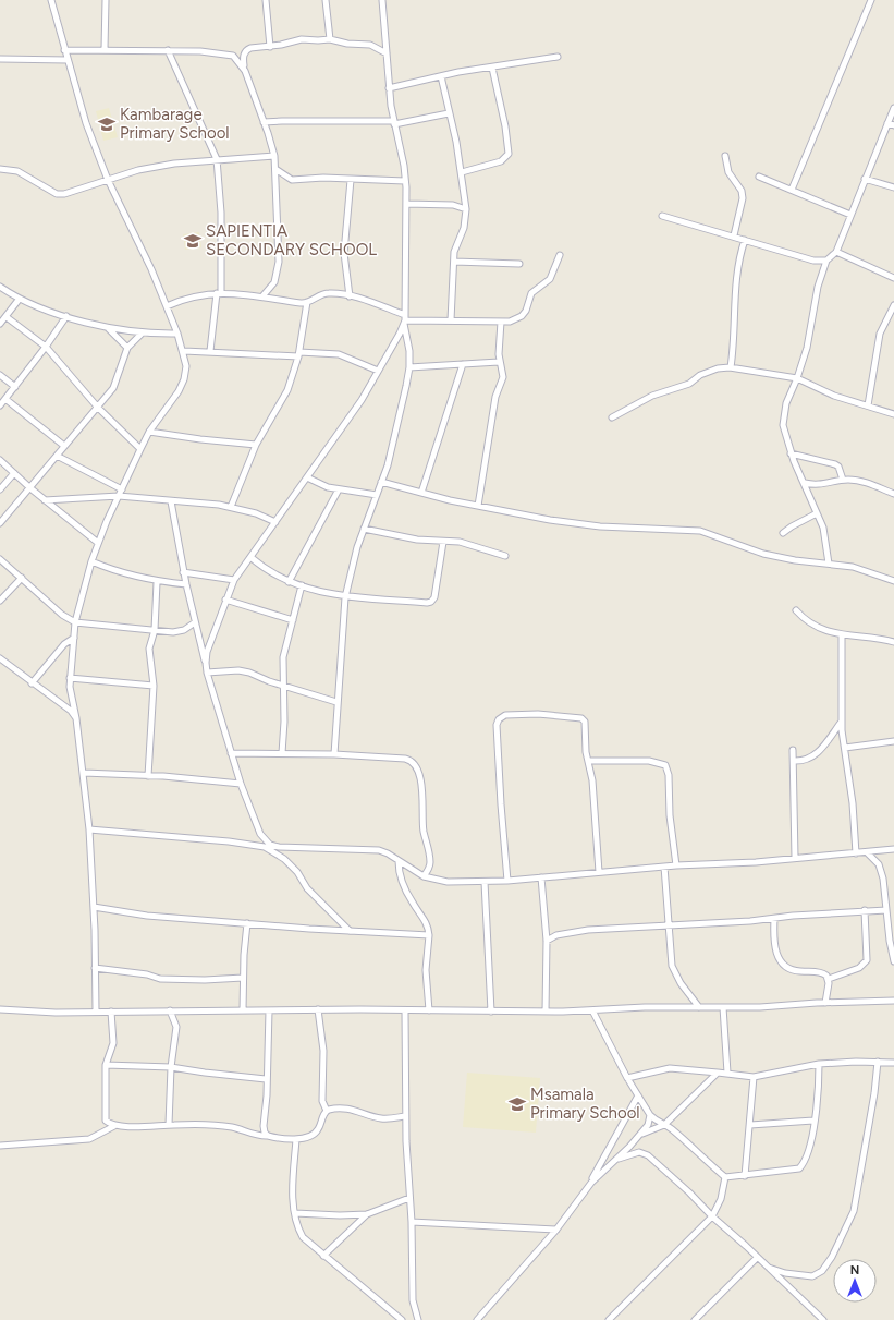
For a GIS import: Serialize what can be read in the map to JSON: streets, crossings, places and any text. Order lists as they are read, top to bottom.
{
  "places": {
    "school or university": ["Kambarage Primary School", "SAPIENTIA SECONDARY SCHOOL", "Msamala Primary School"]
  },
  "north": "top"
}
